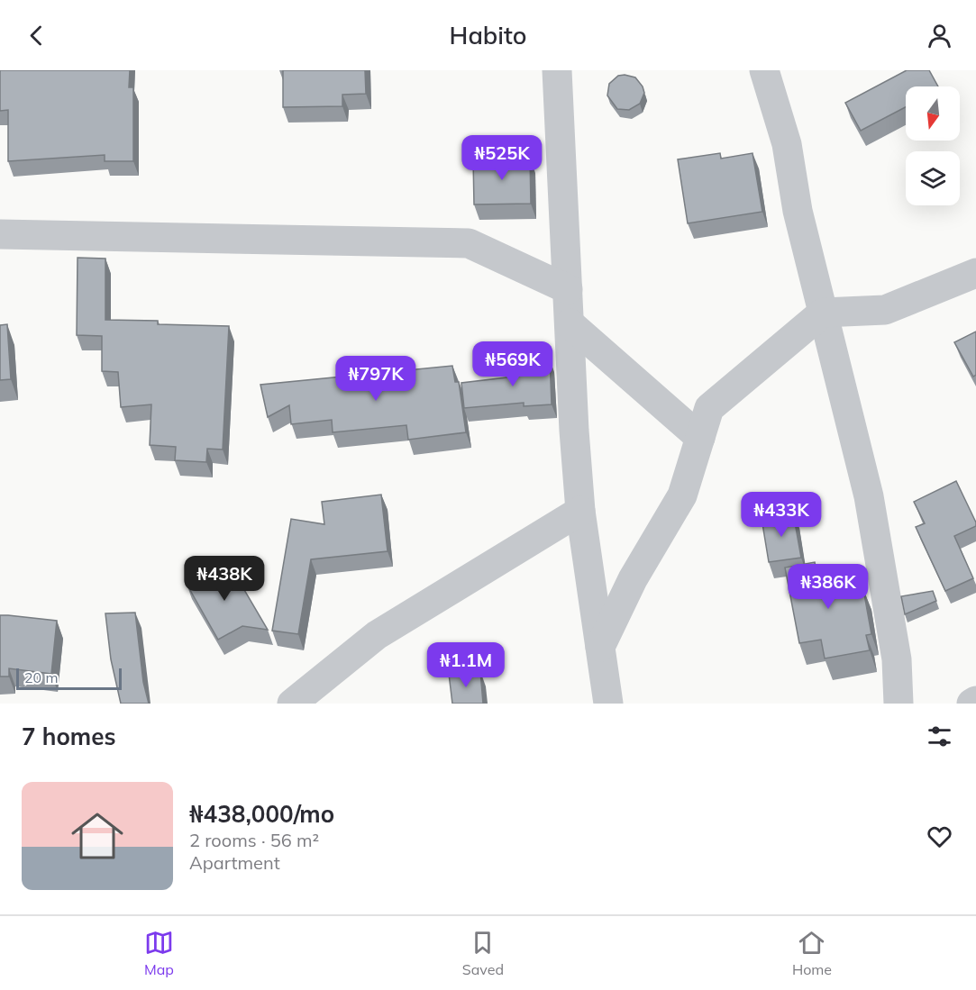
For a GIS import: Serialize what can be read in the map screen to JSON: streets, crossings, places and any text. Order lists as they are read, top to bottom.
{
  "scale_bar": "20 m",
  "north": "bottom",
  "page": {
    "header": "Habito",
    "price": [
      "₦525K",
      "₦569K",
      "₦797K",
      "₦433K",
      "₦438K",
      "₦386K",
      "₦1.1M"
    ],
    "scale": "20 m",
    "heading": "7 homes",
    "list": [
      {
        "name": "₦438,000/mo",
        "note": "2 rooms · 56 m² · Apartment"
      }
    ],
    "tabs": ["Map", "Saved", "Home"]
  }
}
